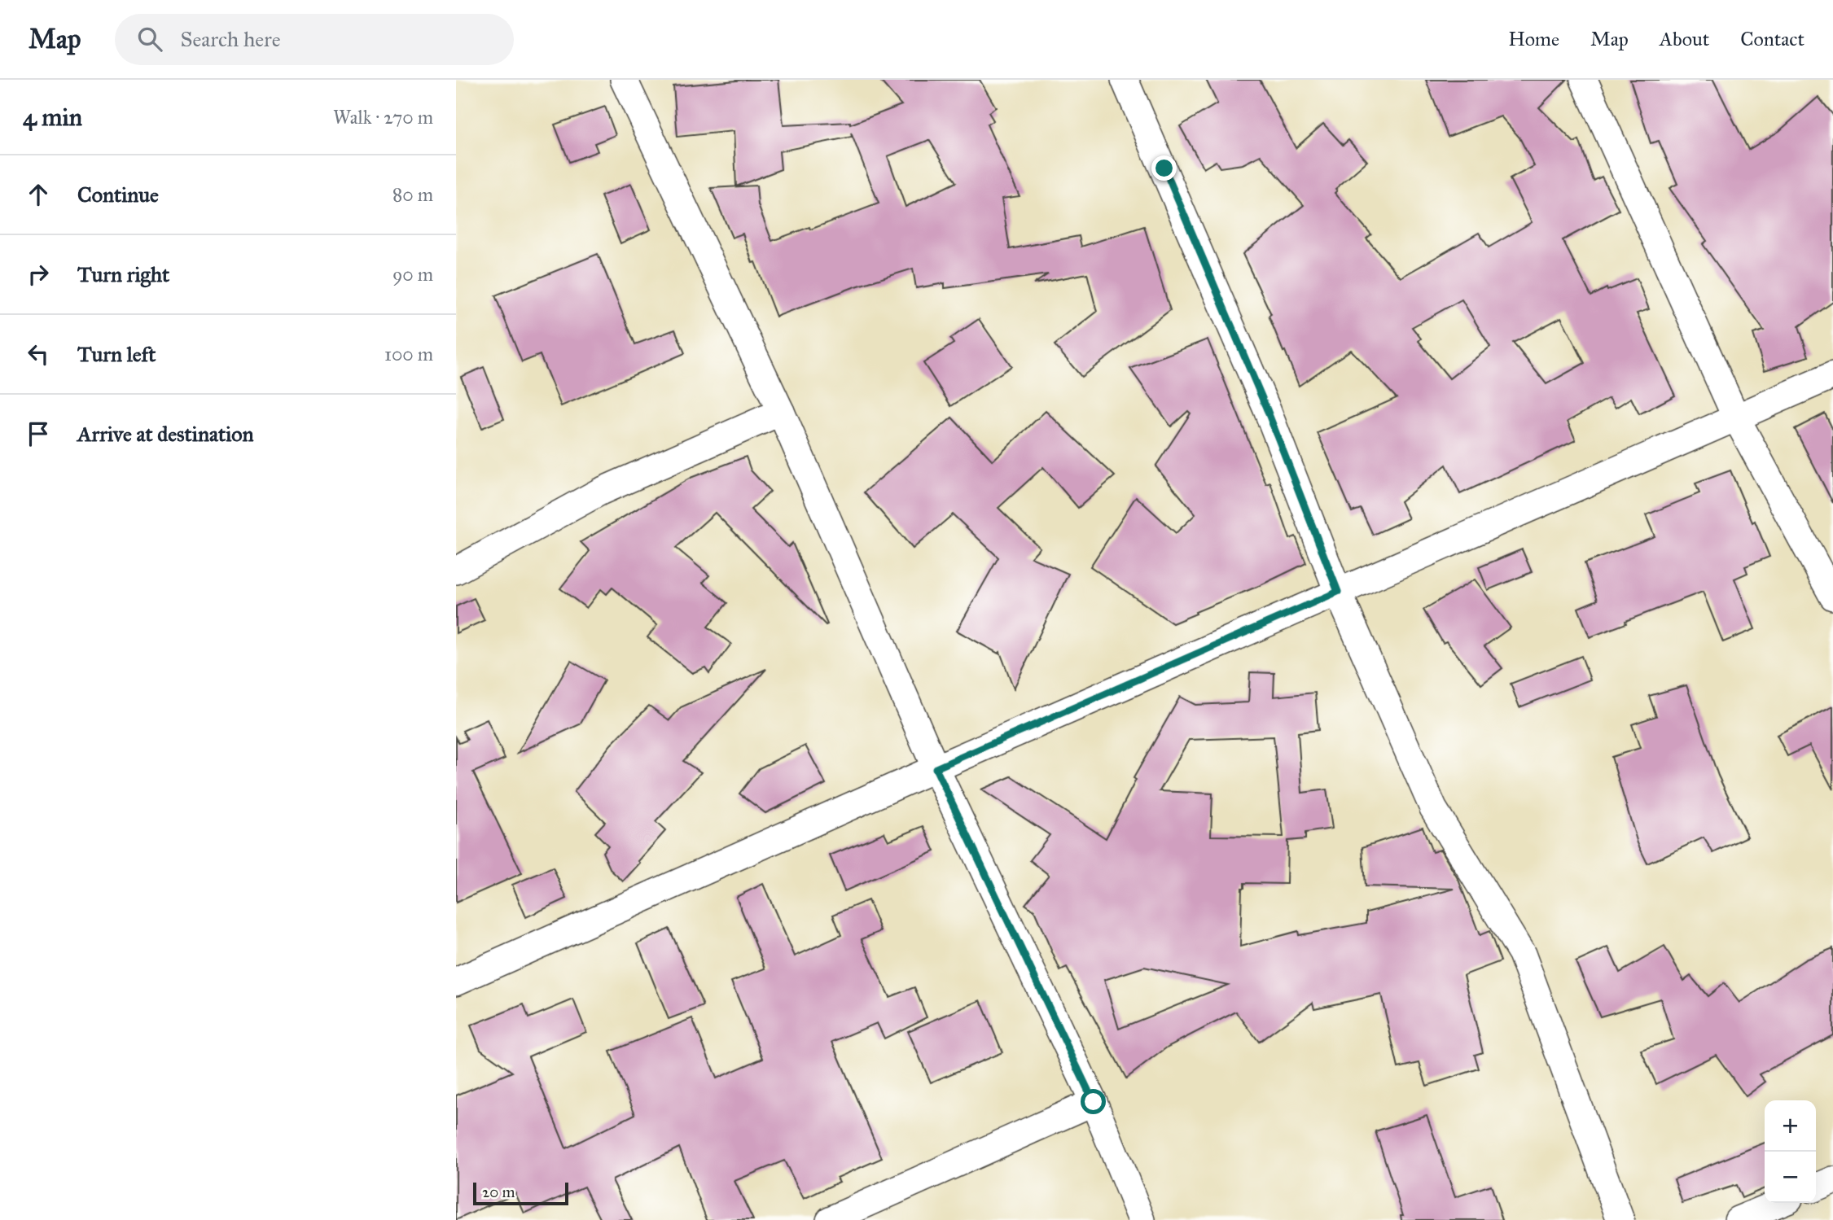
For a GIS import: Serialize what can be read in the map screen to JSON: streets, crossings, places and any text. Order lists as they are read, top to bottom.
{
  "scale_bar": "20 m",
  "page": {
    "header": "Map",
    "search": "Search here",
    "nav": [
      "Home",
      "Map",
      "About",
      "Contact"
    ],
    "heading": ["4 min", "Walk · 270 m"],
    "list": [
      ["Continue", "80 m"],
      ["Turn right", "90 m"],
      ["Turn left", "100 m"],
      "Arrive at destination"
    ],
    "map_buttons": ["+", "−"],
    "scale": "20 m"
  }
}
